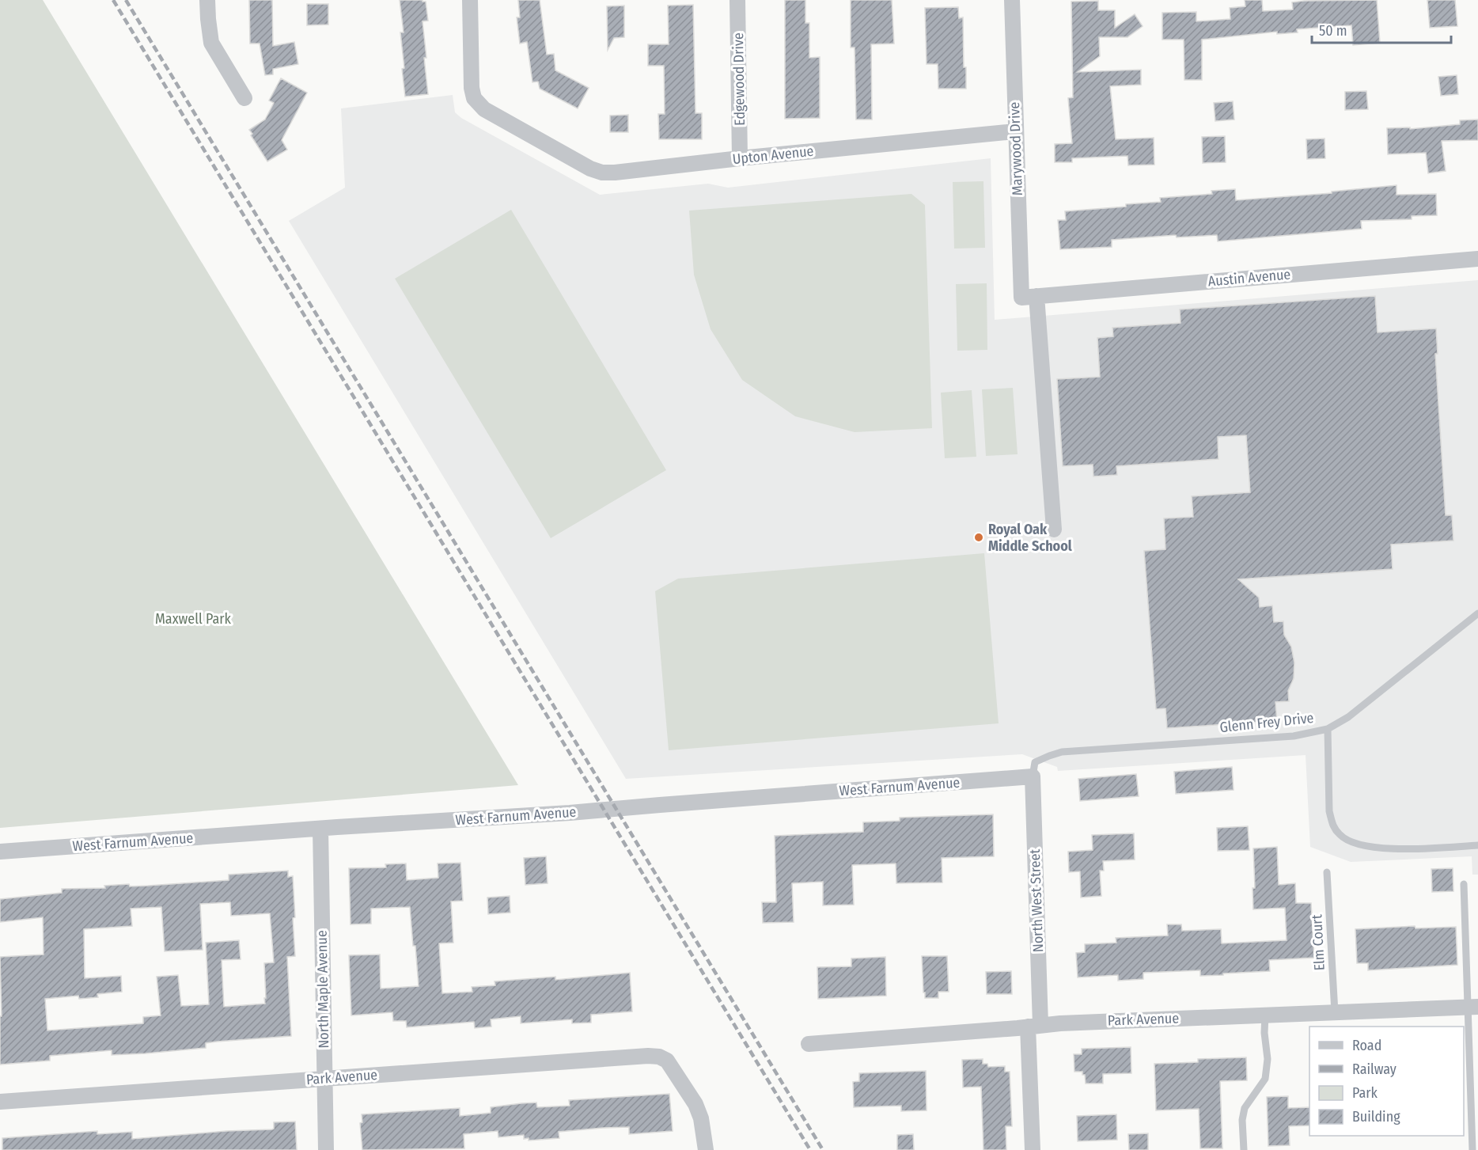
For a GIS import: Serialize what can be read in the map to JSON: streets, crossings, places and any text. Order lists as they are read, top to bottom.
{
  "streets": {
    "street": [
      "Edgewood Drive",
      "Marywood Drive",
      "Upton Avenue",
      "Austin Avenue",
      "West Farnum Avenue",
      "North West Street",
      "North Maple Avenue",
      "Park Avenue"
    ],
    "lane": ["Glenn Frey Drive", "Elm Court"]
  },
  "crossings": [
    ["Edgewood Drive", "Upton Avenue"],
    ["Marywood Drive", "Upton Avenue"],
    ["Marywood Drive", "Austin Avenue"],
    ["Glenn Frey Drive", "West Farnum Avenue"],
    ["Glenn Frey Drive", "North West Street"],
    ["West Farnum Avenue", "North West Street"],
    ["West Farnum Avenue", "North Maple Avenue"],
    ["North West Street", "Park Avenue"],
    ["Elm Court", "Park Avenue"],
    ["North Maple Avenue", "Park Avenue"]
  ],
  "parks": ["Maxwell Park"],
  "places": ["Royal Oak Middle School"],
  "legend": [
    "Road",
    "Railway",
    "Park",
    "Building"
  ],
  "scale_bar": "50 m"
}
